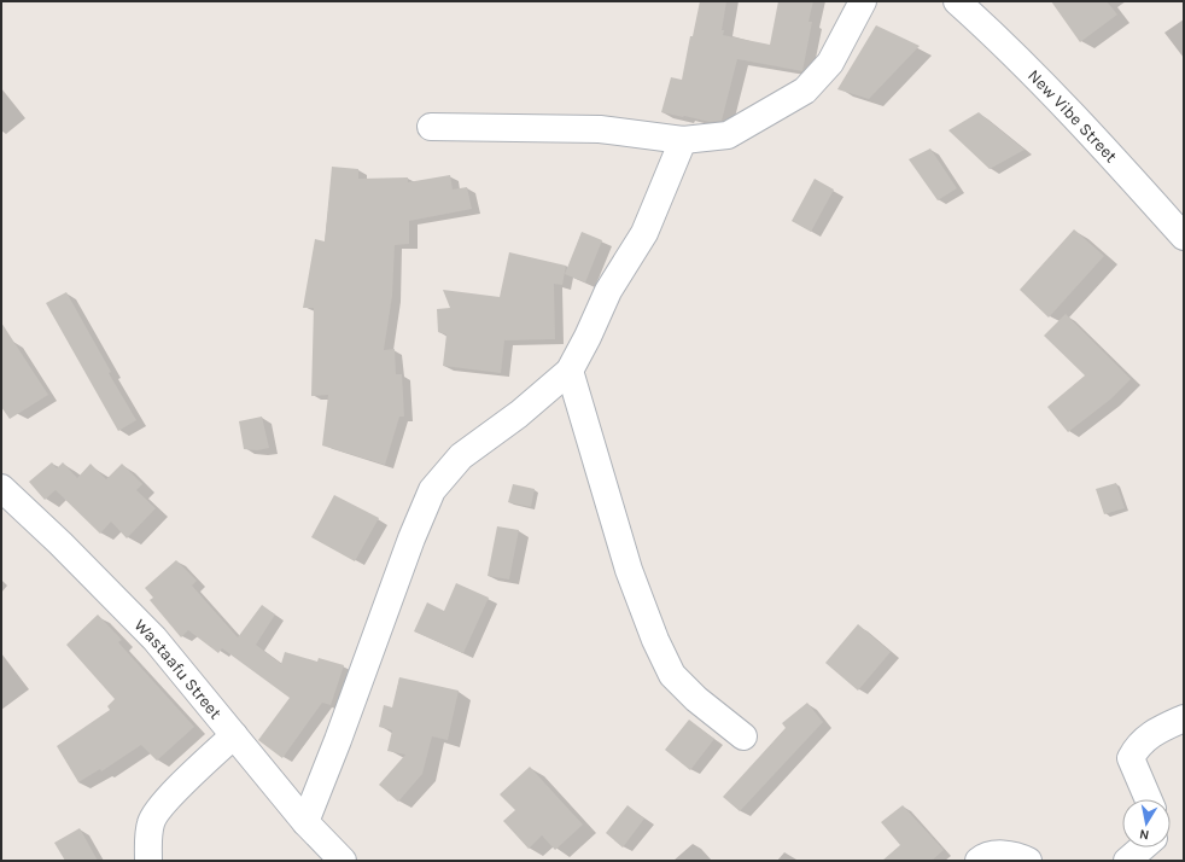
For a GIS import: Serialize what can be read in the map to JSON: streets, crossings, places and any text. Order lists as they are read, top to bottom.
{
  "streets": {
    "street": ["New Vibe Street", "Wastaafu Street"]
  },
  "north": "bottom"
}
